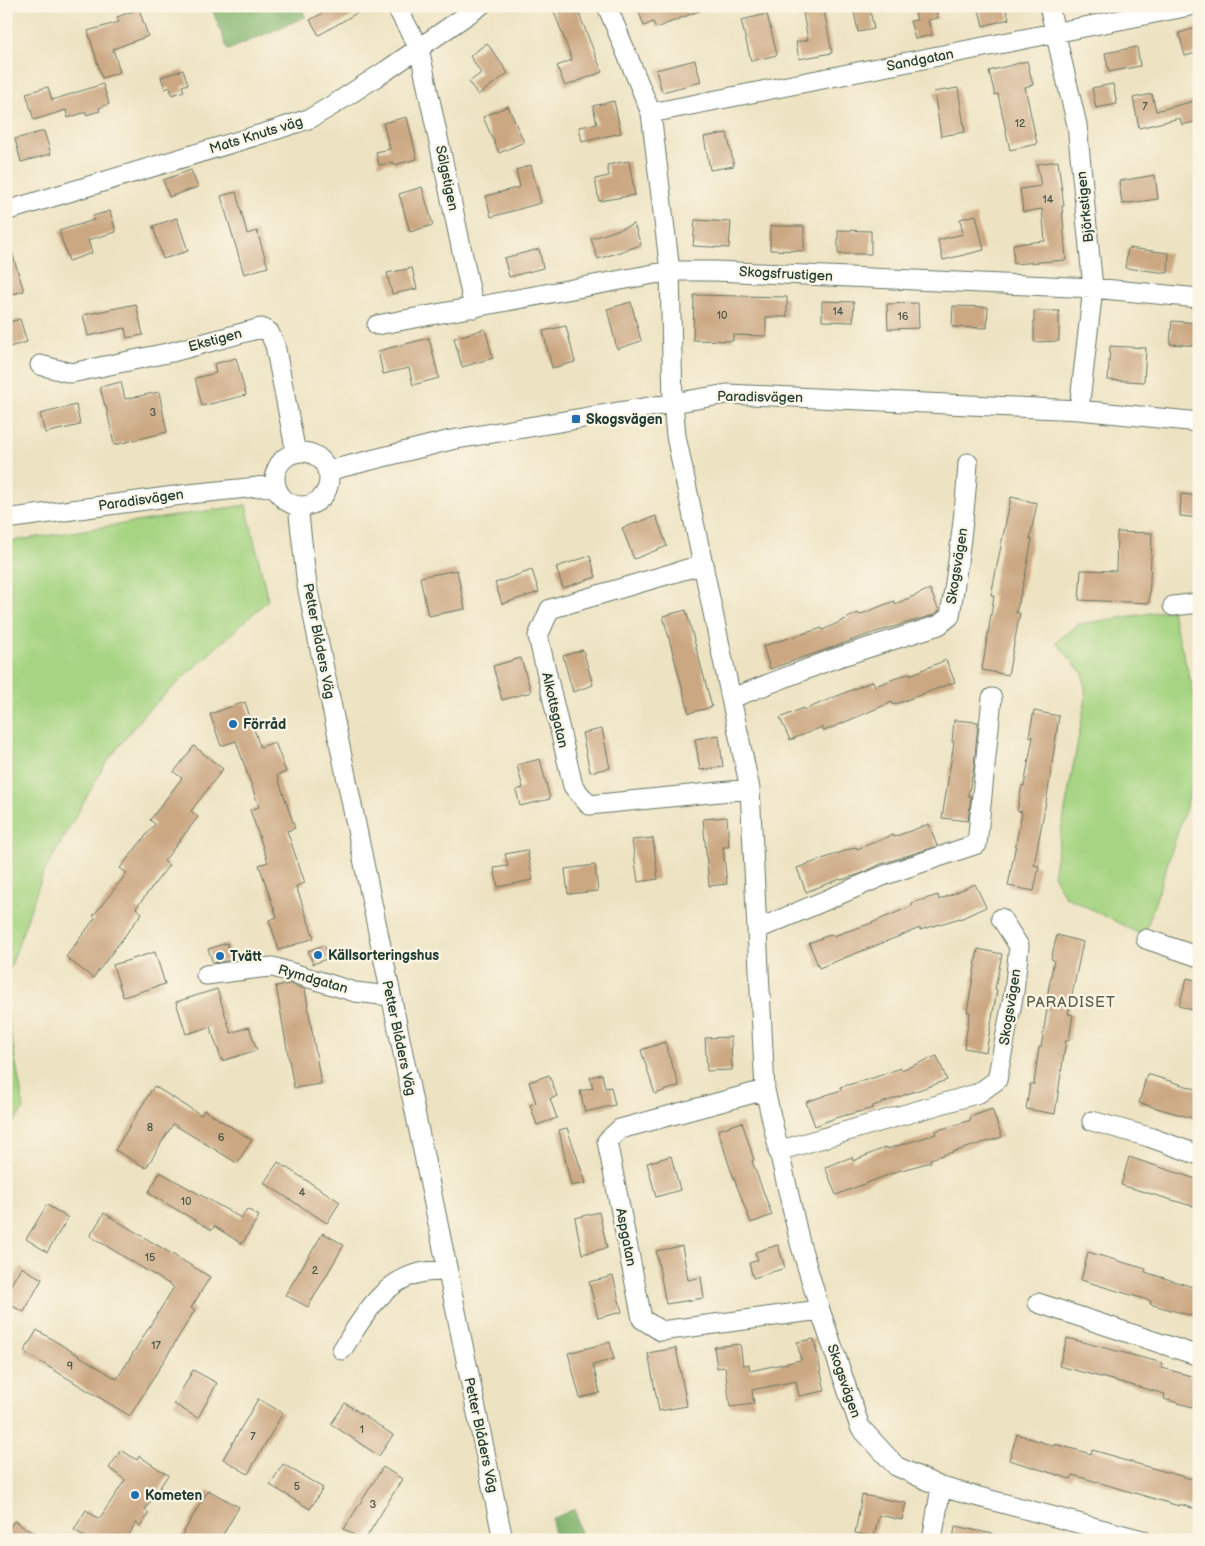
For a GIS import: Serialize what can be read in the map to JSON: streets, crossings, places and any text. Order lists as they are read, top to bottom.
{
  "streets": {
    "street": [
      "Sandgatan",
      "Mats Knuts väg",
      "Sälgstigen",
      "Björkstigen",
      "Skogsfrustigen",
      "Ekstigen",
      "Paradisvägen",
      "Skogsvägen",
      "Petter Blåders Väg",
      "Alkottsgatan",
      "Rymdgatan",
      "Aspgatan"
    ]
  },
  "crossings": [
    ["Sandgatan", "Björkstigen"],
    ["Sandgatan", "Skogsvägen"],
    ["Mats Knuts väg", "Sälgstigen"],
    ["Sälgstigen", "Skogsfrustigen"],
    ["Björkstigen", "Skogsfrustigen"],
    ["Björkstigen", "Paradisvägen"],
    ["Skogsfrustigen", "Skogsvägen"],
    ["Ekstigen", "Paradisvägen"],
    ["Ekstigen", "Petter Blåders Väg"],
    ["Paradisvägen", "Skogsvägen"],
    ["Paradisvägen", "Petter Blåders Väg"],
    ["Skogsvägen", "Alkottsgatan"],
    ["Skogsvägen", "Aspgatan"],
    ["Petter Blåders Väg", "Rymdgatan"]
  ],
  "districts": ["PARADISET"],
  "places": {
    "transit": ["Skogsvägen"],
    "other": [
      "Förråd",
      "Källsorteringshus",
      "Tvätt",
      "Kometen"
    ]
  },
  "house_numbers": [
    "7",
    "12",
    "14",
    "14",
    "10",
    "16",
    "3",
    "8",
    "6",
    "4",
    "10",
    "15",
    "2",
    "17",
    "9",
    "1",
    "7",
    "5",
    "3"
  ]
}
